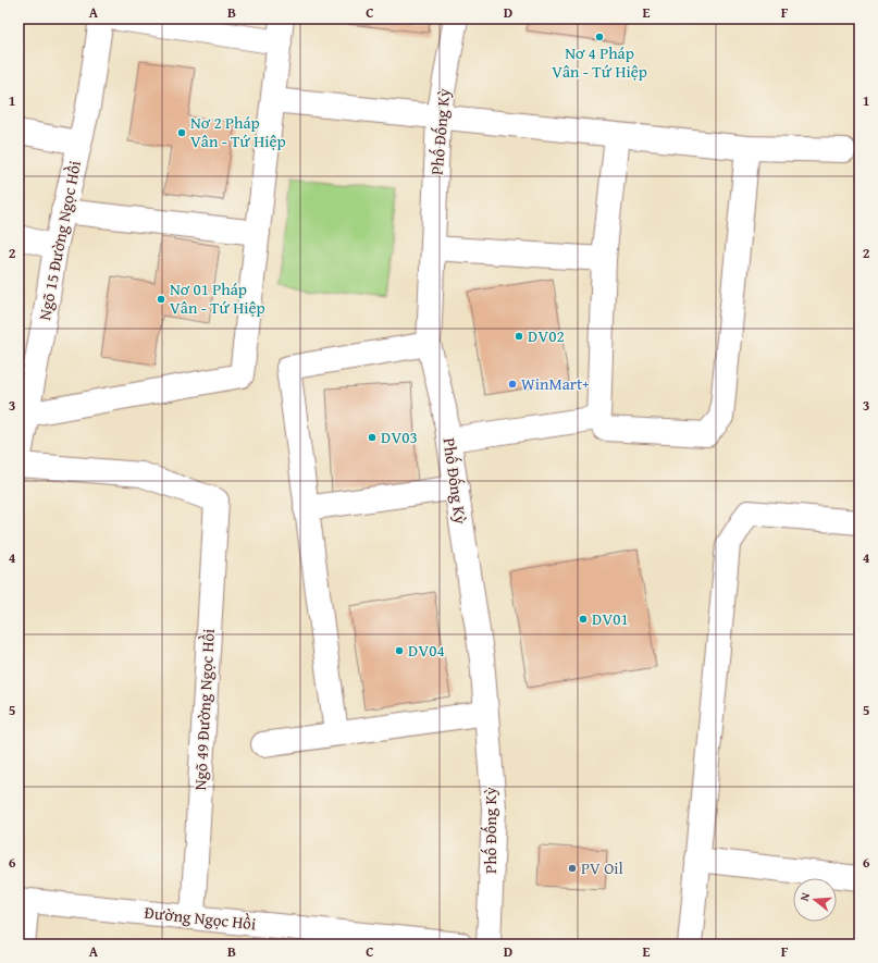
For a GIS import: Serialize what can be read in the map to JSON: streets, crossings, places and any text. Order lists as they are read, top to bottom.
{
  "streets": {
    "main road": [
      "Phố Đống Kỳ",
      "Ngõ 15 Đường Ngọc Hồi",
      "Ngõ 49 Đường Ngọc Hồi",
      "Đường Ngọc Hồi"
    ]
  },
  "crossings": [
    ["Ngõ 15 Đường Ngọc Hồi", "Ngõ 49 Đường Ngọc Hồi"],
    ["Ngõ 49 Đường Ngọc Hồi", "Đường Ngọc Hồi"]
  ],
  "places": [
    "Nơ 4 Pháp Vân - Tứ Hiệp",
    "Nơ 2 Pháp Vân - Tứ Hiệp",
    "Nơ 01 Pháp Vân - Tứ Hiệp",
    "DV02",
    "WinMart+",
    "DV03",
    "DV01",
    "DV04",
    "PV Oil"
  ],
  "north": "left",
  "grid": {
    "columns": [
      "A",
      "B",
      "C",
      "D",
      "E",
      "F"
    ],
    "rows": [
      "1",
      "2",
      "3",
      "4",
      "5",
      "6"
    ]
  }
}
